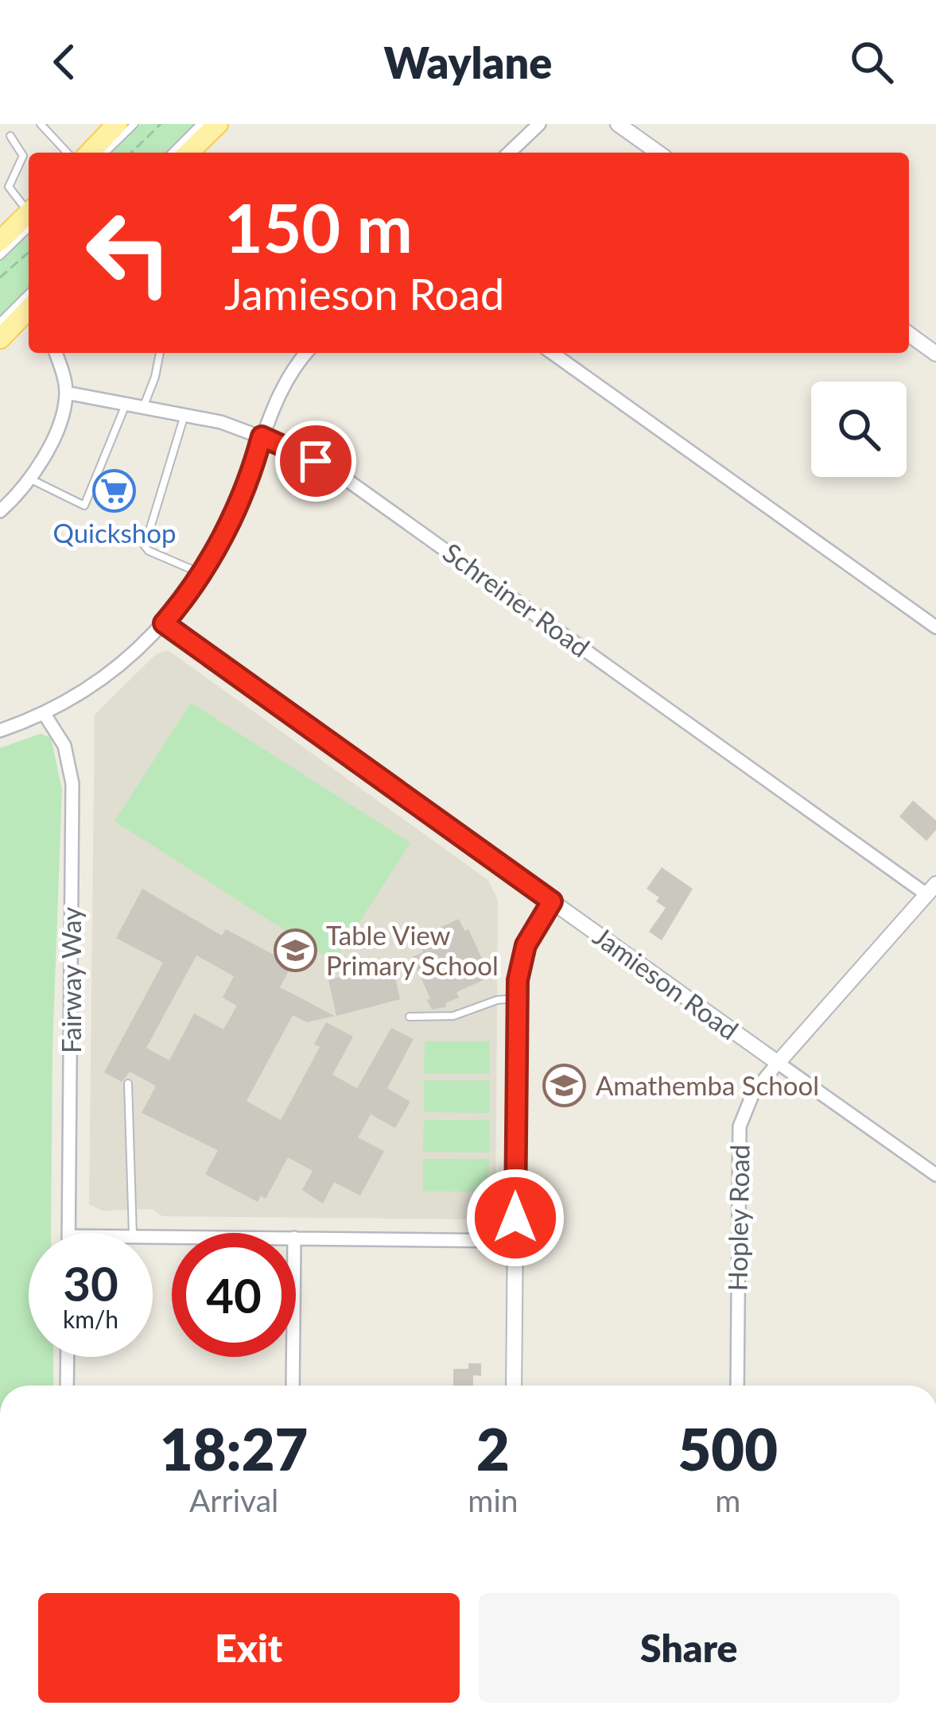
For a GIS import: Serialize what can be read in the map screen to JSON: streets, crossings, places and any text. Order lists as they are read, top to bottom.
{
  "streets": {
    "street": [
      "Schreiner Road",
      "Fairway Way",
      "Jamieson Road",
      "Hopley Road"
    ]
  },
  "crossings": [
    ["Schreiner Road", "Hopley Road"],
    ["Jamieson Road", "Hopley Road"]
  ],
  "places": {
    "supermarket": ["Quickshop"],
    "school or university": ["Table View Primary School", "Amathemba School"]
  },
  "page": {
    "header": "Waylane",
    "turn": ["150 m", "Jamieson Road"],
    "speed": "30 km/h",
    "limit": "40",
    "eta": [
      "18:27",
      "Arrival",
      "2",
      "min",
      "500",
      "m"
    ],
    "buttons": ["Exit", "Share"]
  }
}
